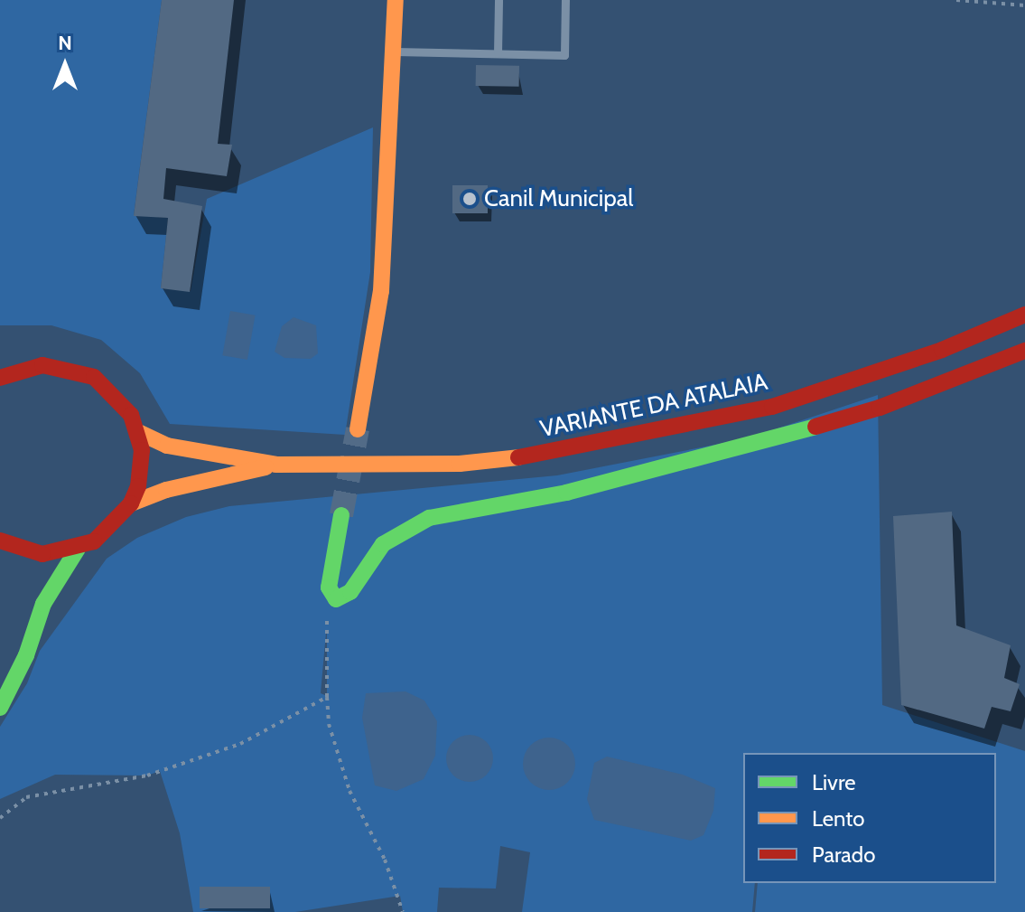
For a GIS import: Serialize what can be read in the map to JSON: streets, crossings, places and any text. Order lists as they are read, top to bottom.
{
  "streets": {
    "main road": ["VARIANTE DA ATALAIA"]
  },
  "places": ["Canil Municipal"],
  "legend": ["Livre", "Lento", "Parado"],
  "north": "top"
}
